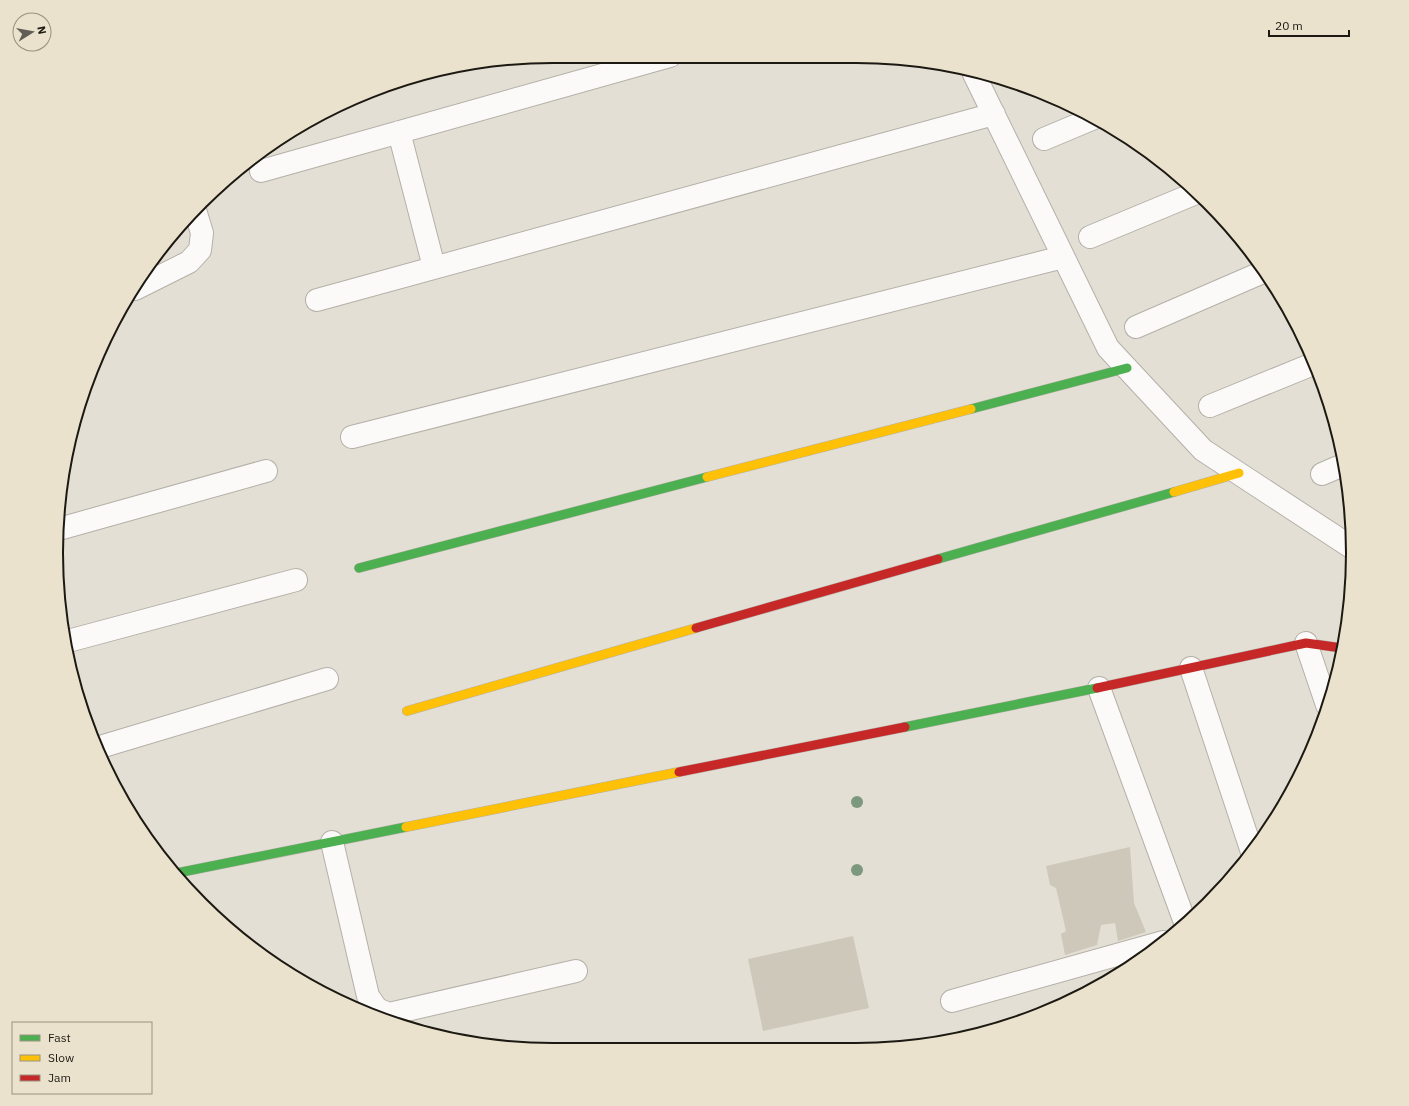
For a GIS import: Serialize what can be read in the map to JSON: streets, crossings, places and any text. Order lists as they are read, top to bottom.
{
  "legend": ["Fast", "Slow", "Jam"],
  "scale_bar": "20 m",
  "north": "right"
}
